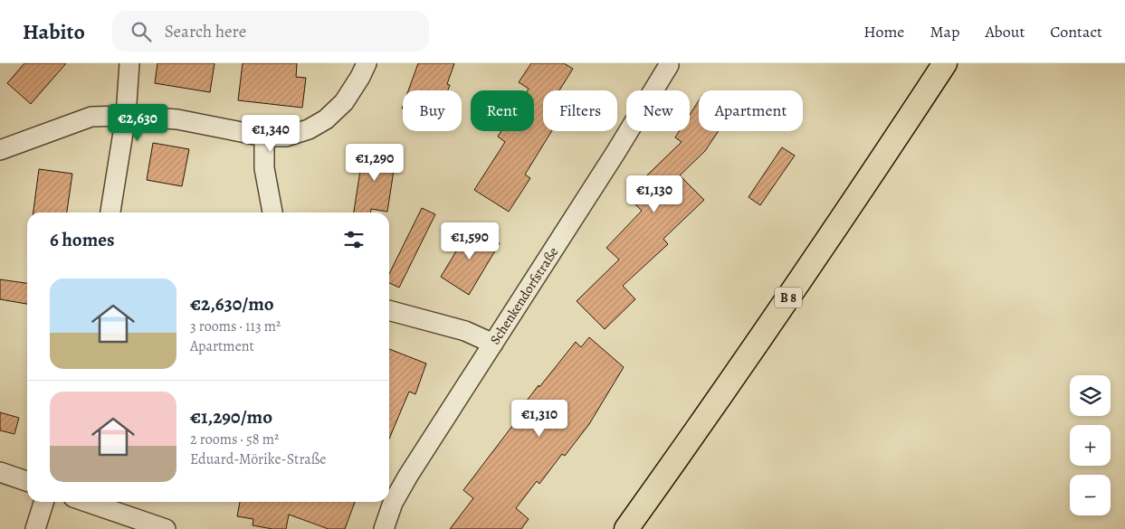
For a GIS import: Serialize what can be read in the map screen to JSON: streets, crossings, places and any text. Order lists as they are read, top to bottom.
{
  "streets": {
    "main road": ["B 8"],
    "street": ["Schenkendorfstraße"]
  },
  "page": {
    "header": "Habito",
    "search": "Search here",
    "nav": [
      "Home",
      "Map",
      "About",
      "Contact"
    ],
    "chip": [
      "Buy",
      "Rent",
      "Filters",
      "New",
      "Apartment"
    ],
    "price": [
      "€2,630",
      "€1,340",
      "€1,290",
      "€1,130",
      "€1,590",
      "€1,310"
    ],
    "heading": "6 homes",
    "list": [
      {
        "name": "€2,630/mo",
        "note": "3 rooms · 113 m² · Apartment"
      },
      {
        "name": "€1,290/mo",
        "note": "2 rooms · 58 m² · Eduard-Mörike-Straße"
      }
    ],
    "map_buttons": ["+", "−"]
  }
}
